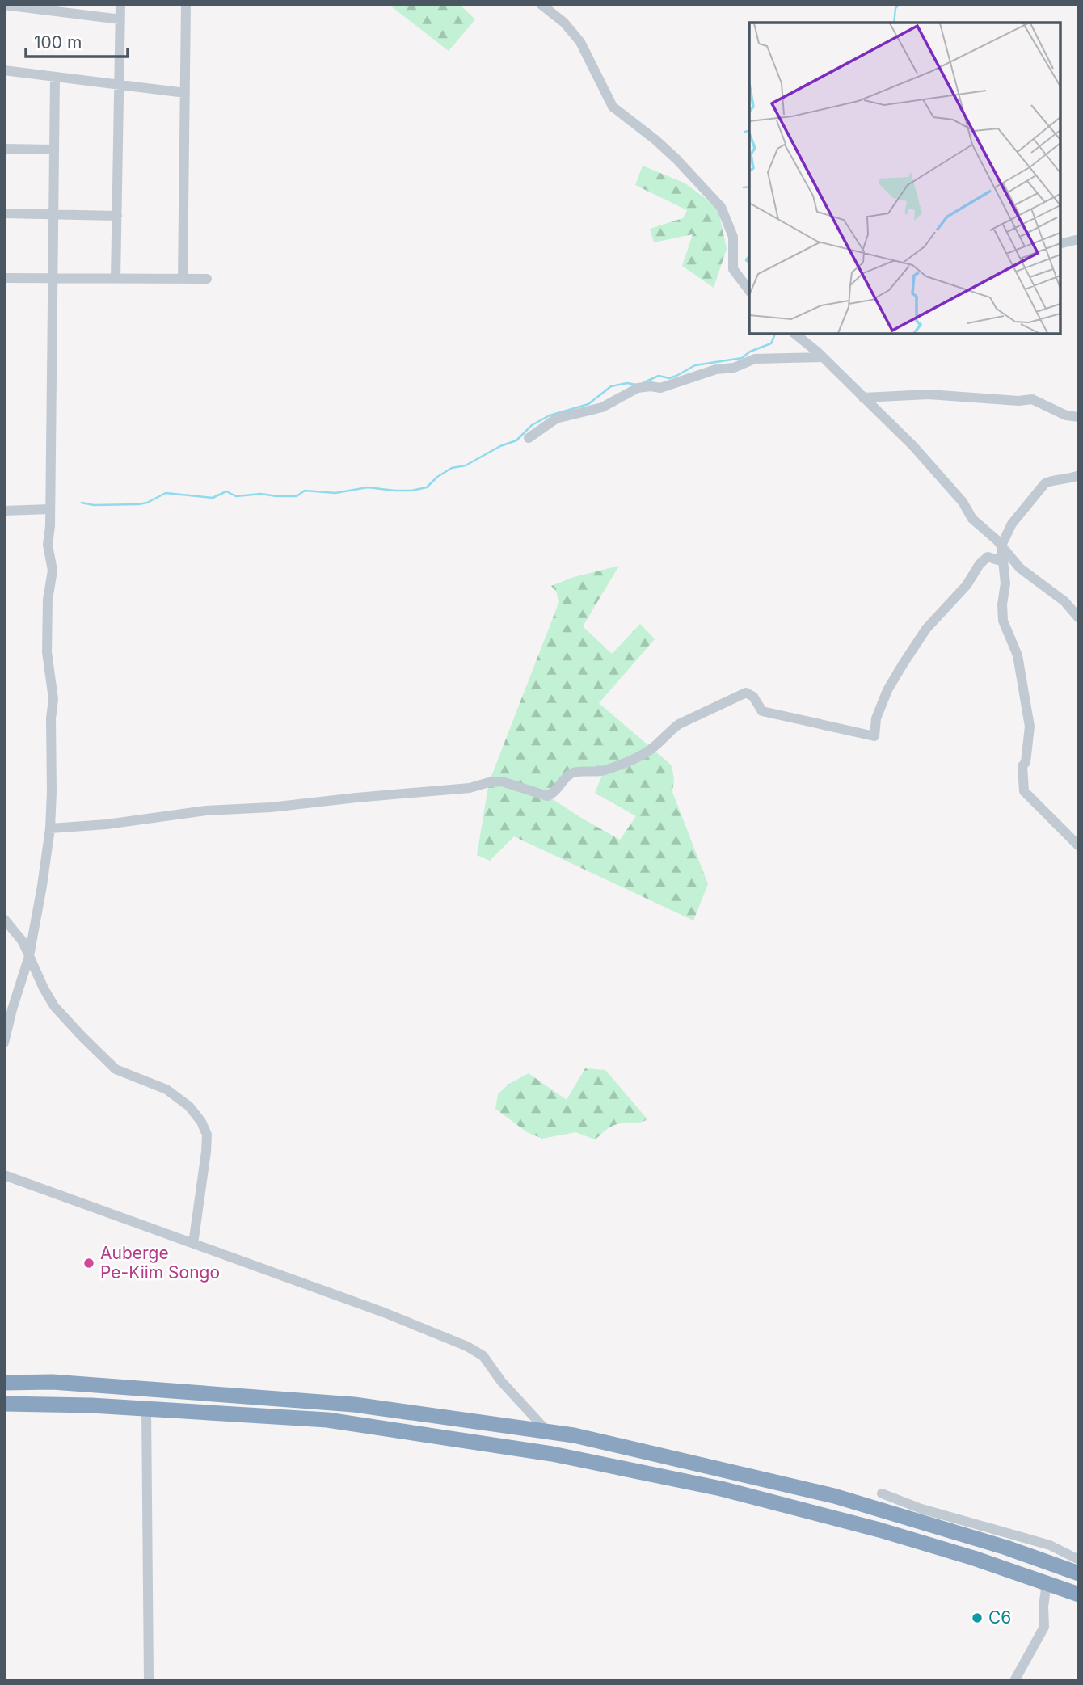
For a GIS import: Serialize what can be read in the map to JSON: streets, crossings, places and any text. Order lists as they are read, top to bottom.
{
  "places": ["Auberge Pe-Kiim Songo", "C6"],
  "scale_bar": "100 m"
}
